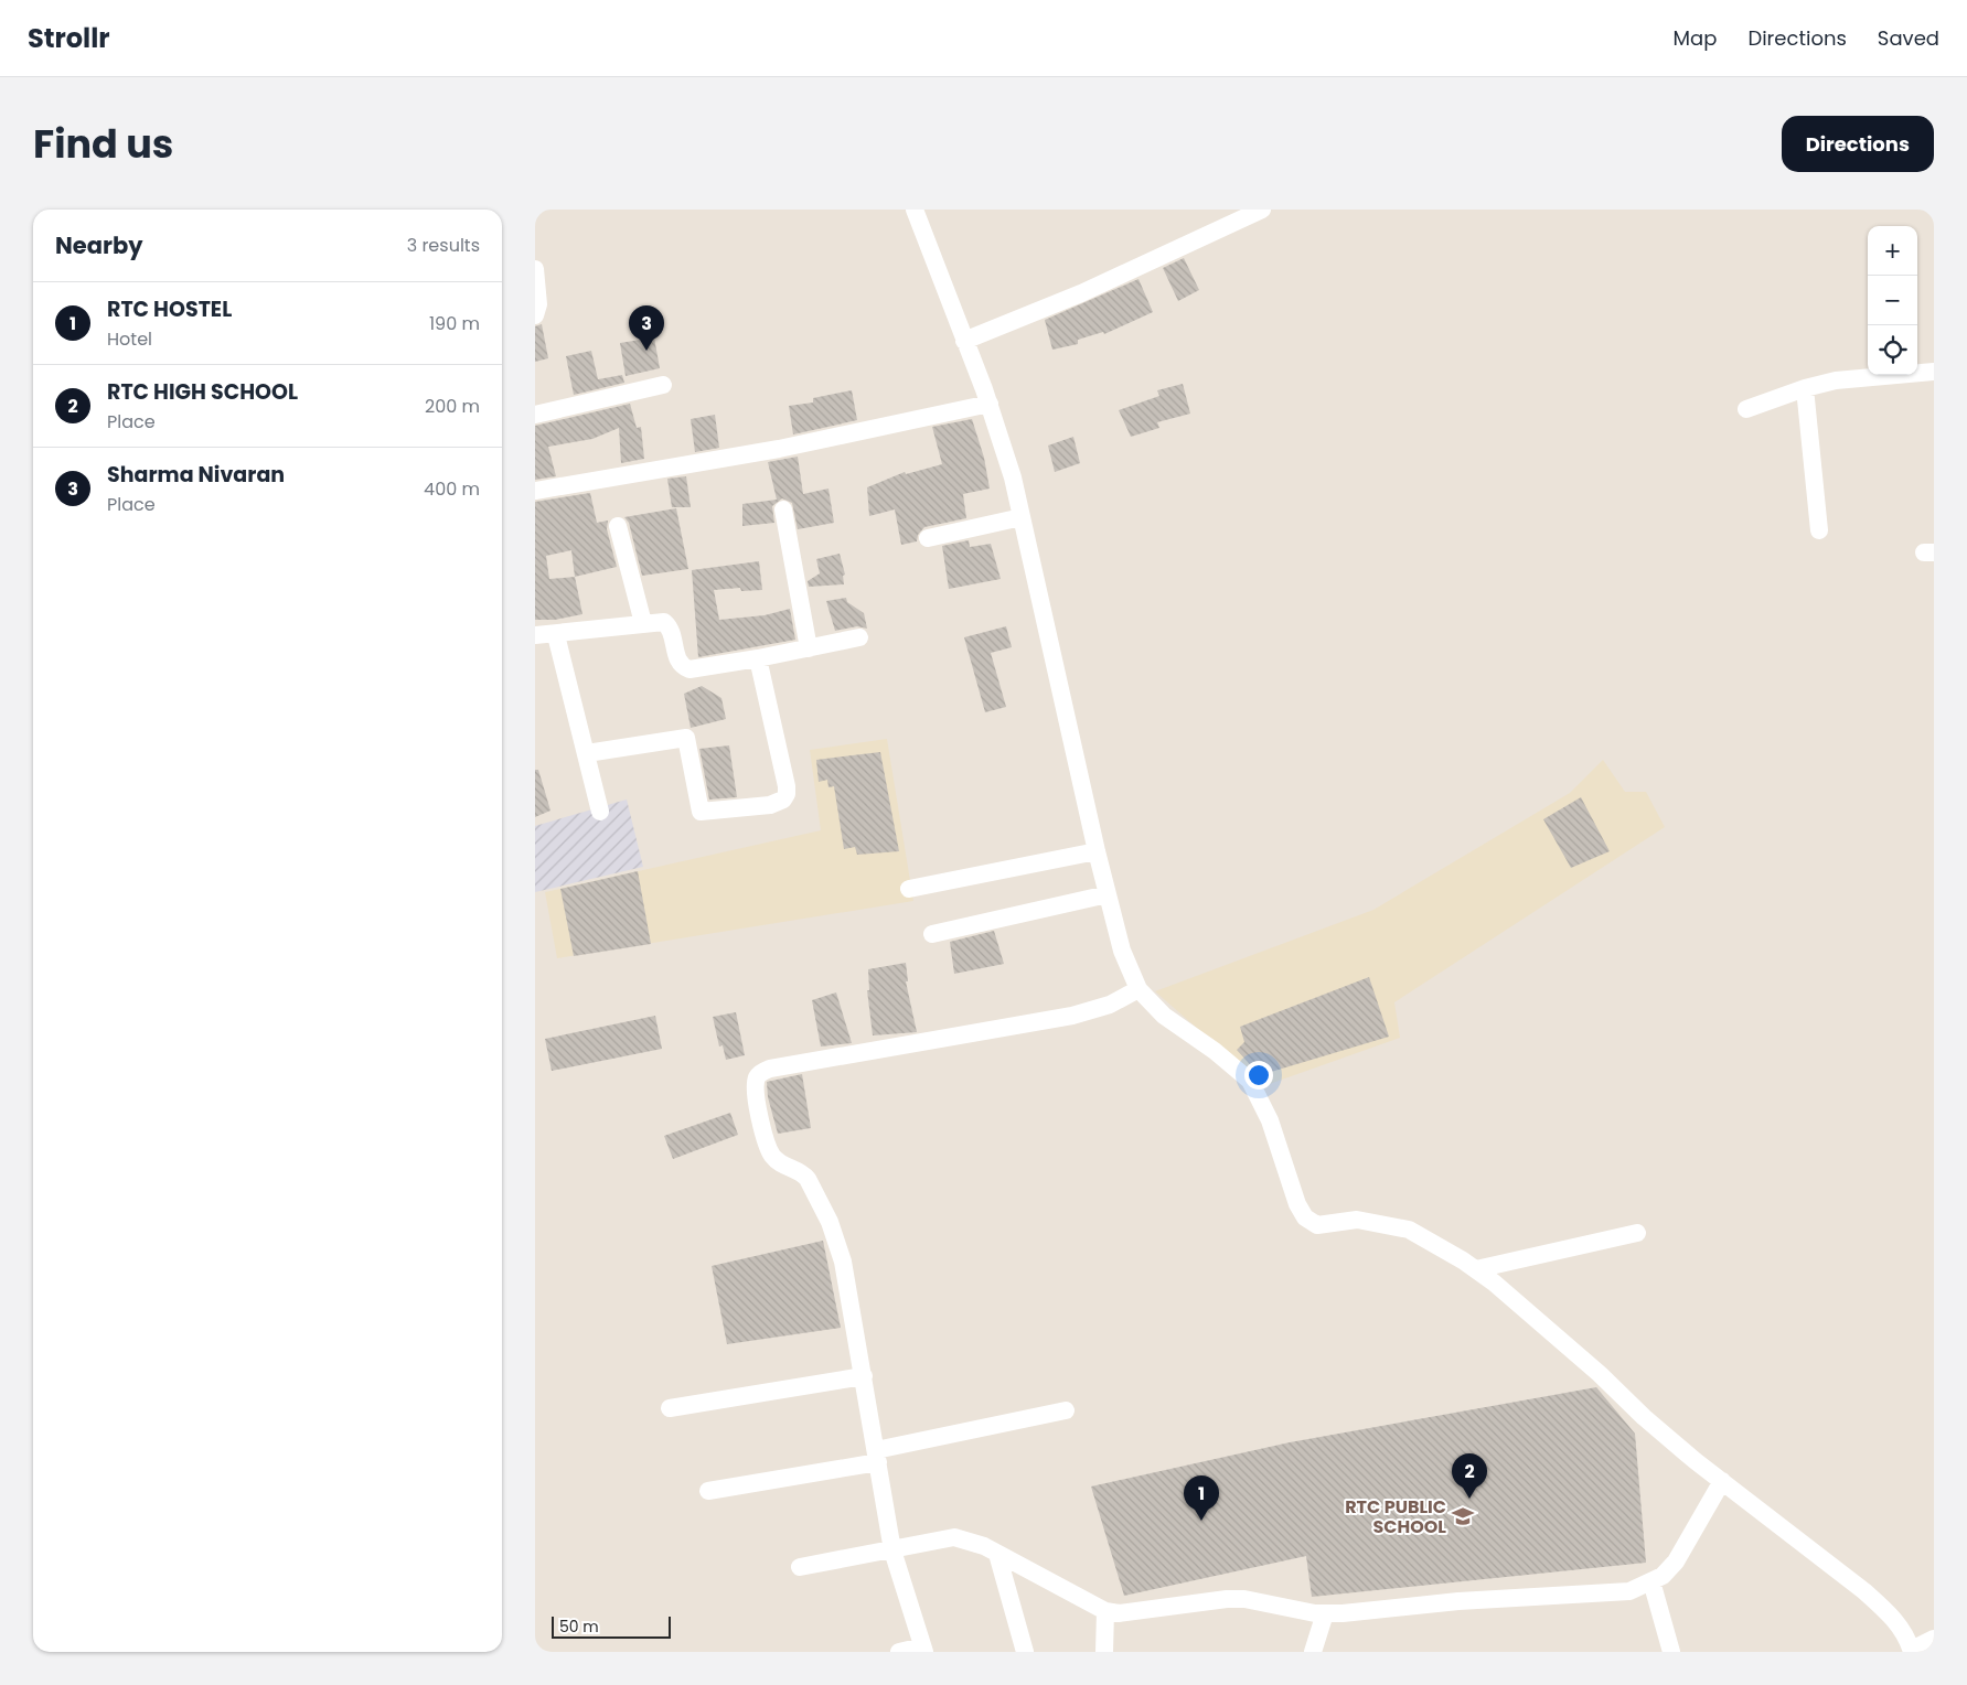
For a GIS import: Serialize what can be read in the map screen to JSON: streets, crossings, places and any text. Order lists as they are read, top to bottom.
{
  "places": {
    "school or university": ["RTC PUBLIC SCHOOL"]
  },
  "scale_bar": "50 m",
  "page": {
    "header": "Strollr",
    "nav": ["Map", "Directions", "Saved"],
    "title": "Find us",
    "buttons": "Directions",
    "heading": ["Nearby", "3 results"],
    "map_buttons": ["+", "−"],
    "list": [
      {
        "mark": "1",
        "name": "RTC HOSTEL",
        "note": "Hotel",
        "value": "190 m"
      },
      {
        "mark": "2",
        "name": "RTC HIGH SCHOOL",
        "note": "Place",
        "value": "200 m"
      },
      {
        "mark": "3",
        "name": "Sharma Nivaran",
        "note": "Place",
        "value": "400 m"
      }
    ],
    "pins": ["3", "2", "1"],
    "scale": "50 m"
  }
}
